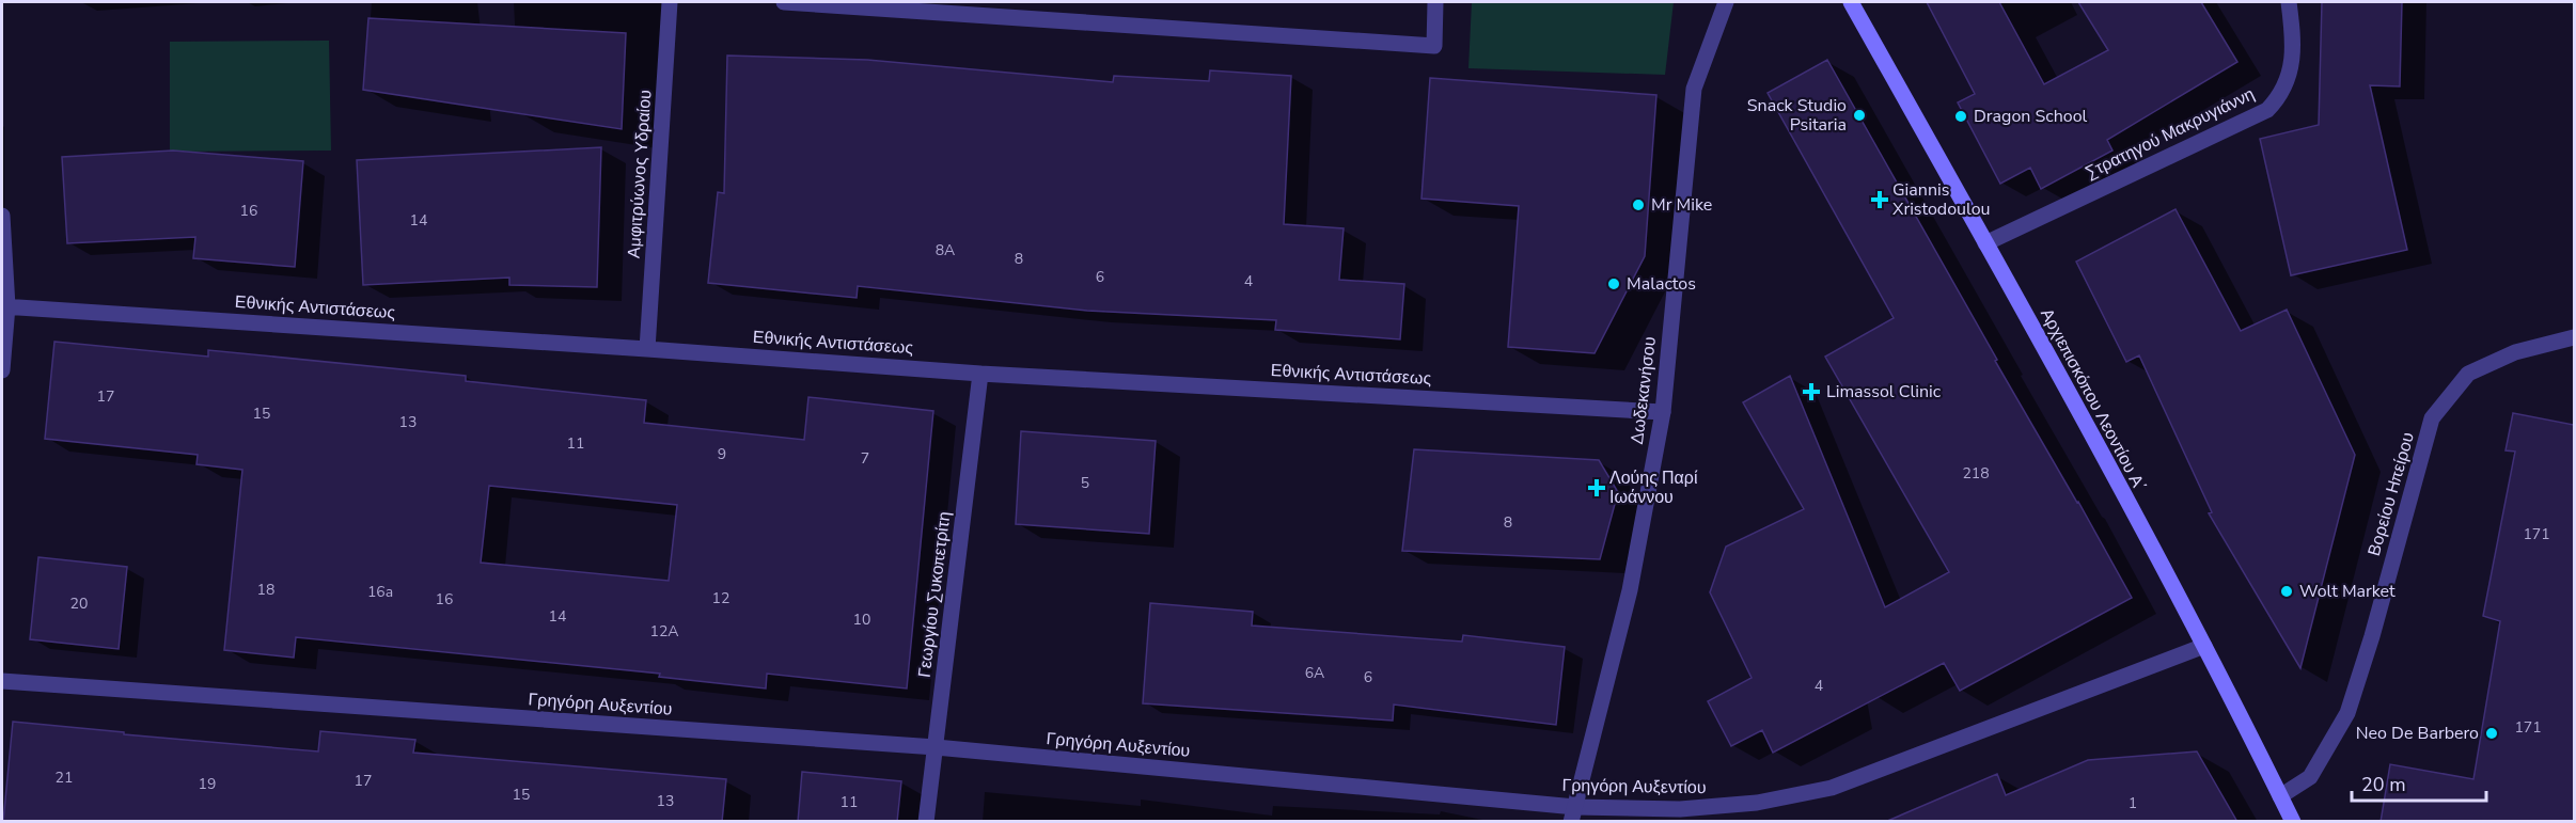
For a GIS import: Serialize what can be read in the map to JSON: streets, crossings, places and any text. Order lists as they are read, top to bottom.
{
  "streets": {
    "main road": ["Αρχιεπισκόπου Λεοντίου Α΄"],
    "street": [
      "Στρατηγού Μακρυγιάννη",
      "Αμφιτρύωνος Υδραίου",
      "Εθνικής Αντιστάσεως",
      "Δωδεκανήσου",
      "Βορείου Ηπείρου",
      "Γεωργίου Συκοπετρίτη",
      "Γρηγόρη Αυξεντίου"
    ]
  },
  "crossings": [
    ["Στρατηγού Μακρυγιάννη", "Αρχιεπισκόπου Λεοντίου Α΄"],
    ["Αμφιτρύωνος Υδραίου", "Εθνικής Αντιστάσεως"],
    ["Εθνικής Αντιστάσεως", "Δωδεκανήσου"],
    ["Εθνικής Αντιστάσεως", "Γεωργίου Συκοπετρίτη"],
    ["Δωδεκανήσου", "Γρηγόρη Αυξεντίου"],
    ["Αρχιεπισκόπου Λεοντίου Α΄", "Βορείου Ηπείρου"],
    ["Αρχιεπισκόπου Λεοντίου Α΄", "Γρηγόρη Αυξεντίου"],
    ["Γεωργίου Συκοπετρίτη", "Γρηγόρη Αυξεντίου"]
  ],
  "places": {
    "other": [
      "Snack Studio Psitaria",
      "Dragon School",
      "Mr Mike",
      "Malactos",
      "Wolt Market",
      "Neo De Barbero"
    ],
    "health": ["Giannis Xristodoulou", "Limassol Clinic", "Λούης Παρί Ιωάννου"]
  },
  "house_numbers": [
    "16",
    "14",
    "8A",
    "8",
    "6",
    "4",
    "17",
    "15",
    "13",
    "11",
    "9",
    "7",
    "218",
    "5",
    "8",
    "171",
    "18",
    "16a",
    "12",
    "16",
    "20",
    "14",
    "10",
    "12A",
    "6A",
    "6",
    "4",
    "171",
    "21",
    "17",
    "19",
    "15",
    "13",
    "11",
    "1"
  ],
  "scale_bar": "20 m"
}
